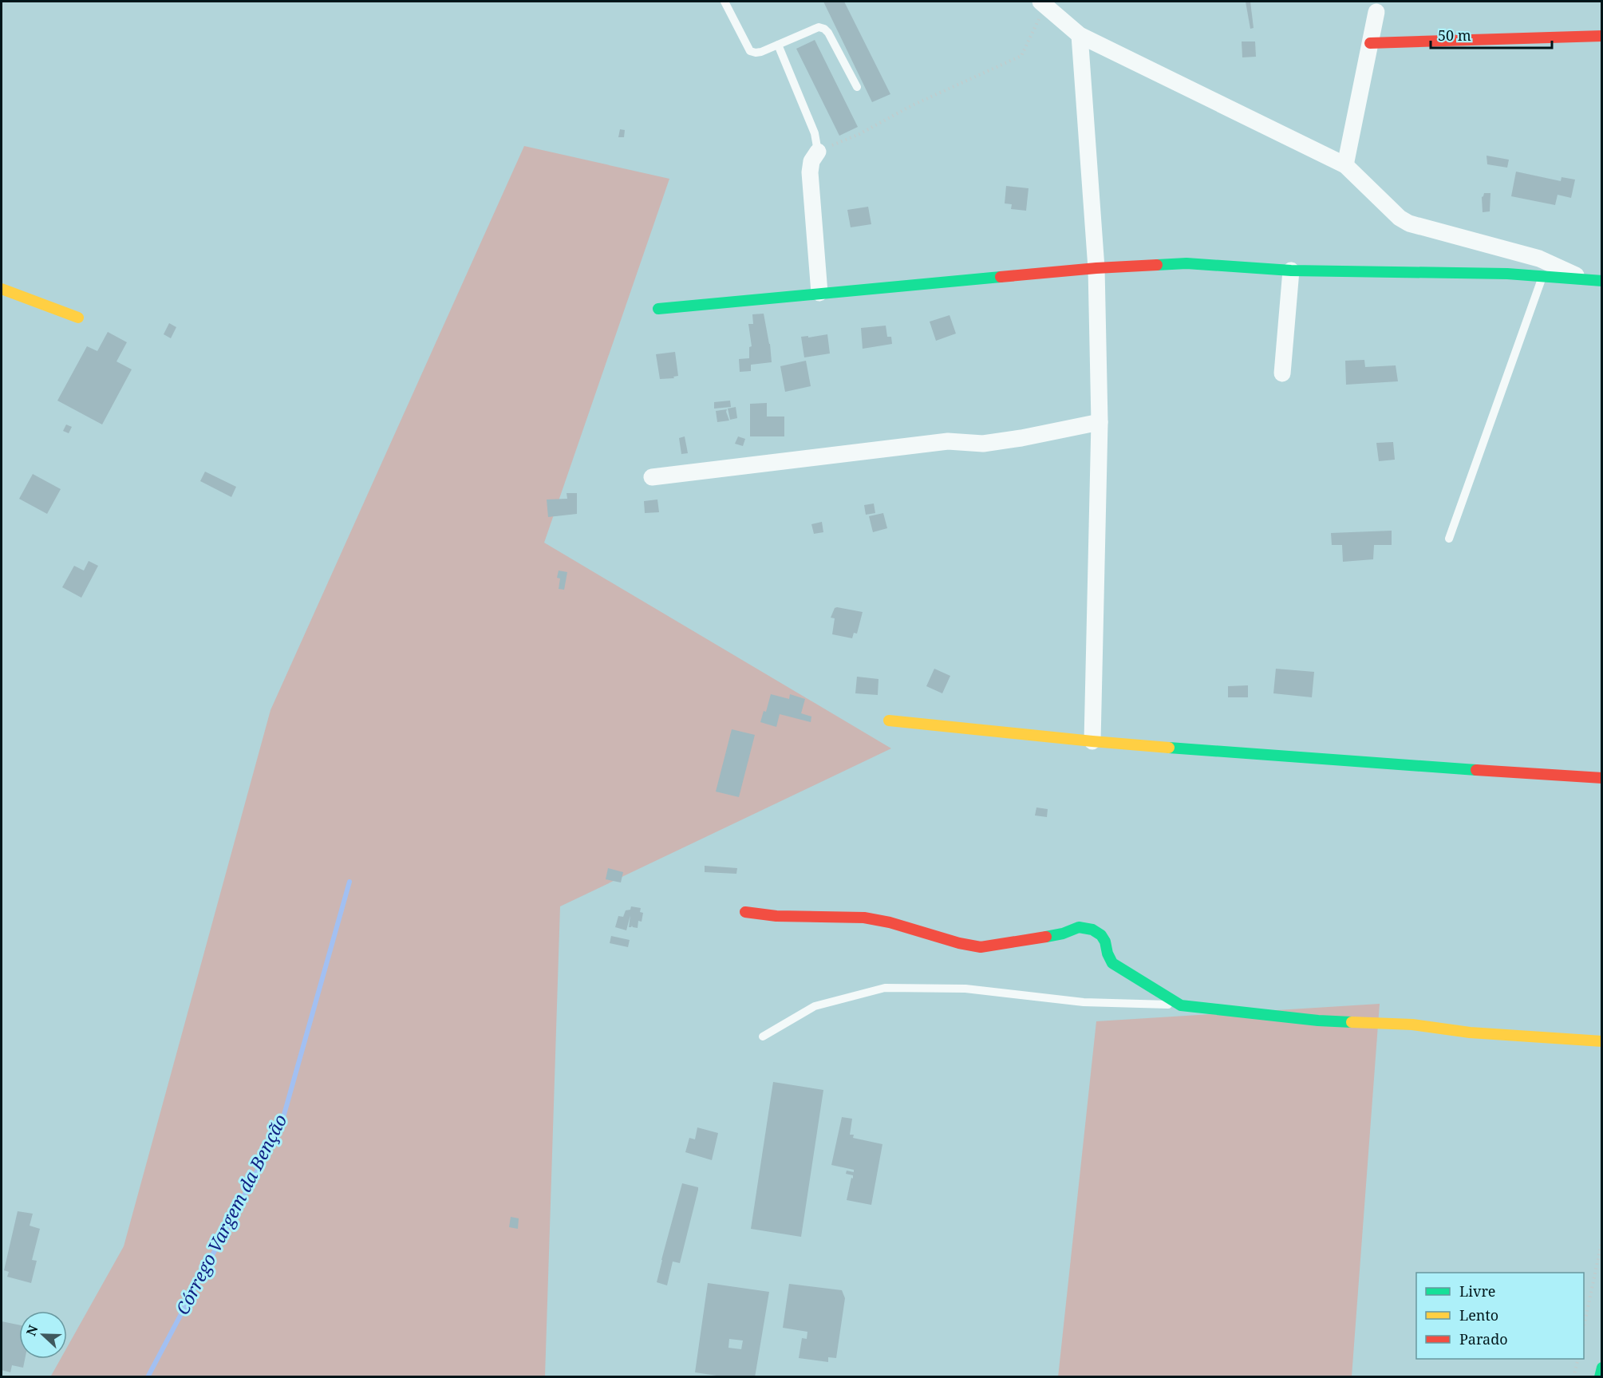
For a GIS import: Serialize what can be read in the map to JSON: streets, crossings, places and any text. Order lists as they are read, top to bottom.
{
  "water": ["Córrego Vargem da Benção"],
  "legend": ["Livre", "Lento", "Parado"],
  "scale_bar": "50 m",
  "north": "left"
}
